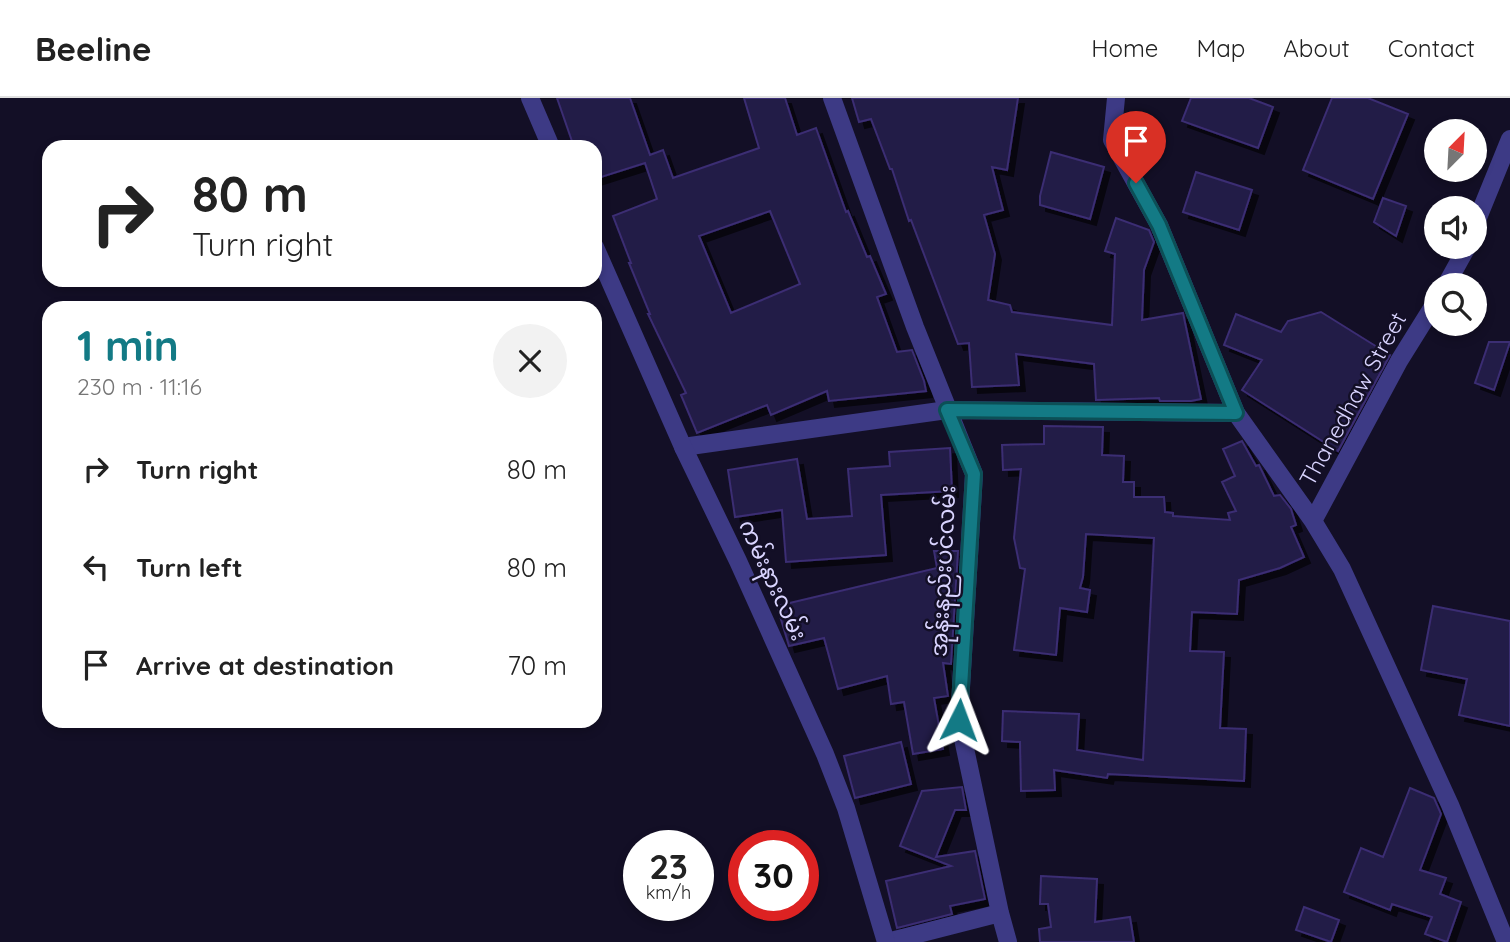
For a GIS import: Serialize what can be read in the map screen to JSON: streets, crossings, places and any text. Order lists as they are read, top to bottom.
{
  "streets": {
    "street": ["Thanedhaw Street", "အုန်းနည်းပင်လမ်း", "ကမ်းနားလမ်း"]
  },
  "north": "top right",
  "page": {
    "header": "Beeline",
    "nav": [
      "Home",
      "Map",
      "About",
      "Contact"
    ],
    "turn": ["80 m", "Turn right"],
    "heading": ["1 min", "230 m · 11:16"],
    "list": [
      {
        "name": "Turn right",
        "value": "80 m"
      },
      {
        "name": "Turn left",
        "value": "80 m"
      },
      {
        "name": "Arrive at destination",
        "value": "70 m"
      }
    ],
    "speed": "23 km/h",
    "limit": "30"
  }
}
